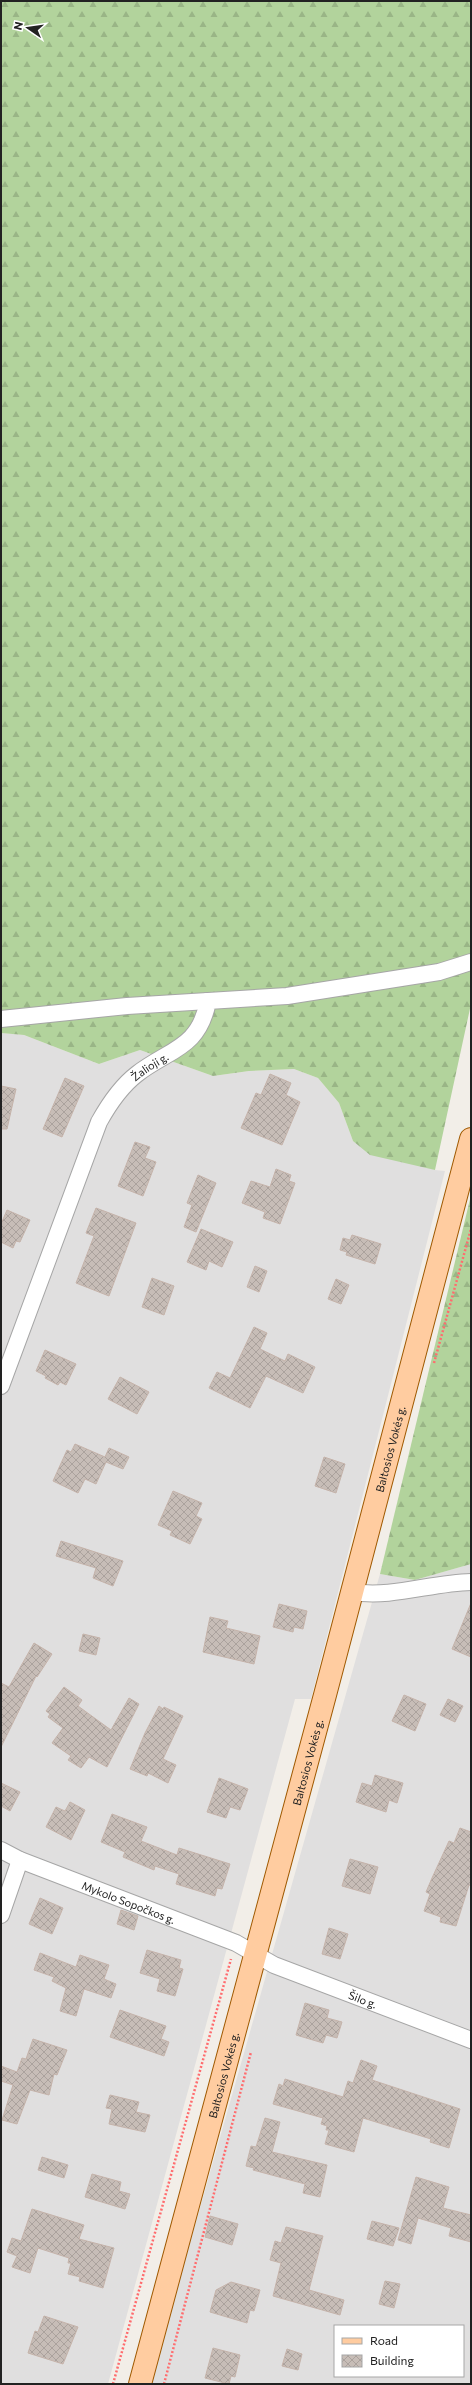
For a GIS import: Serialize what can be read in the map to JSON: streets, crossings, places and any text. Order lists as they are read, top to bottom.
{
  "streets": {
    "main road": ["Baltosios Vokės g."],
    "street": ["Žalioji g.", "Mykolo Sopočkos g.", "Šilo g."]
  },
  "crossings": [
    ["Baltosios Vokės g.", "Mykolo Sopočkos g."],
    ["Baltosios Vokės g.", "Šilo g."],
    ["Mykolo Sopočkos g.", "Šilo g."]
  ],
  "legend": ["Road", "Building"],
  "north": "left"
}
